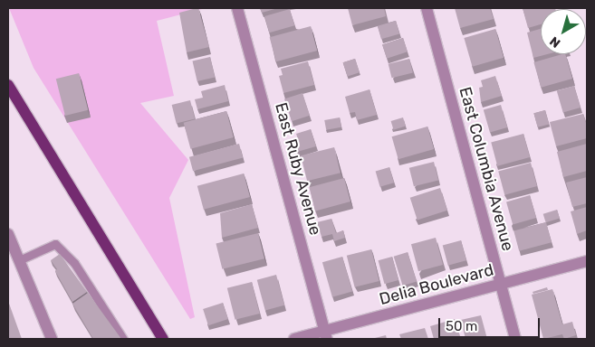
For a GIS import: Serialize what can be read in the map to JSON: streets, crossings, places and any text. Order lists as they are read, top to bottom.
{
  "streets": {
    "street": ["East Ruby Avenue", "East Columbia Avenue", "Delia Boulevard"]
  },
  "crossings": [
    ["East Ruby Avenue", "Delia Boulevard"],
    ["East Columbia Avenue", "Delia Boulevard"]
  ],
  "scale_bar": "50 m",
  "north": "bottom left"
}
